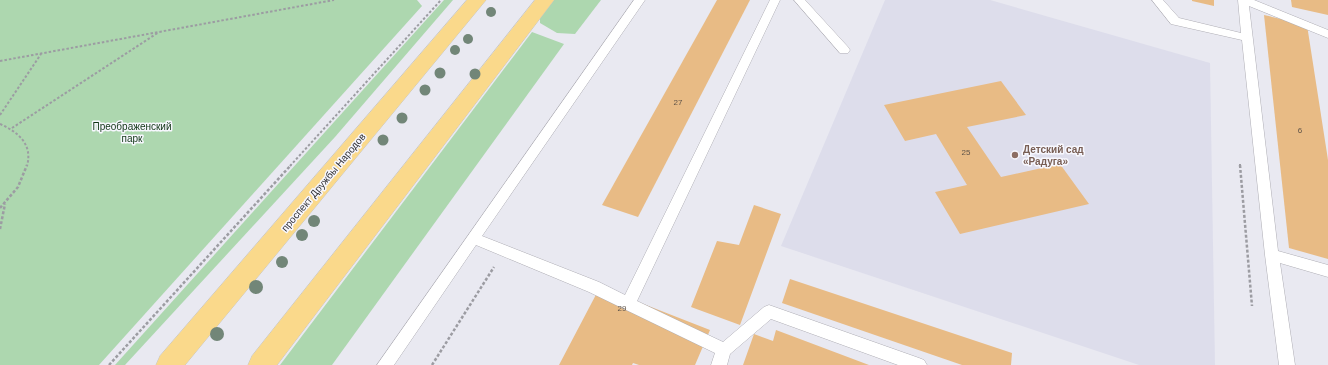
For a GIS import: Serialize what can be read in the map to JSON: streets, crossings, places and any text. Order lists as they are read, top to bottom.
{
  "streets": {
    "main road": ["проспект Дружбы Народов"]
  },
  "parks": ["Преображенский парк"],
  "places": ["Детский сад «Радуга»"],
  "house_numbers": [
    "27",
    "6",
    "25",
    "29"
  ]
}
